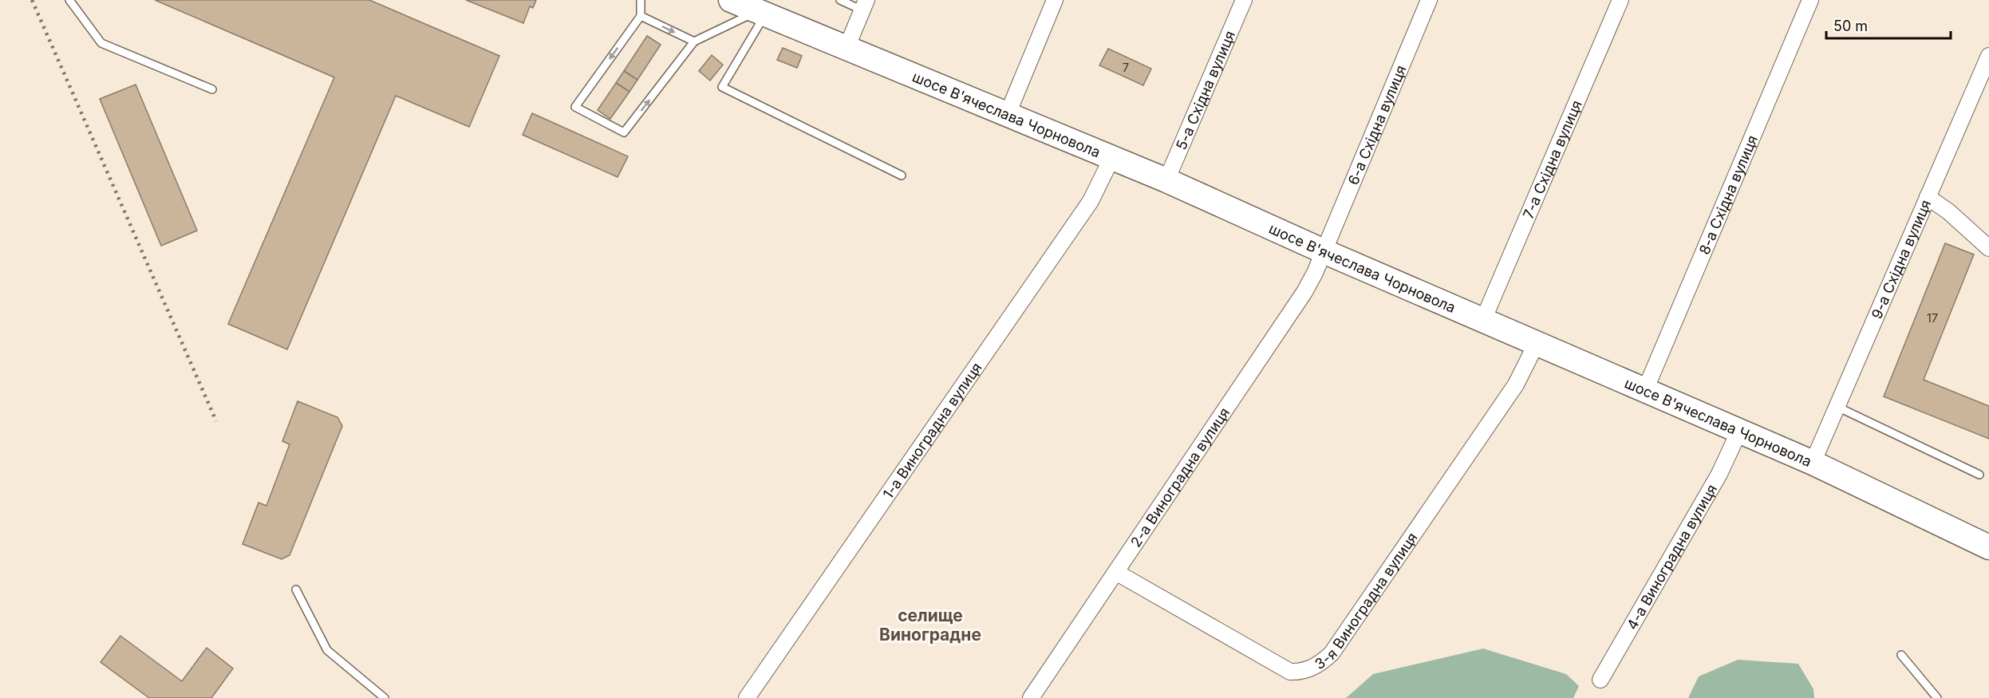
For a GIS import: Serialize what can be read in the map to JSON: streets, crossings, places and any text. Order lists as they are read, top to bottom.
{
  "streets": {
    "main road": ["шосе В'ячеслава Чорновола"],
    "street": [
      "5-а Східна вулиця",
      "6-а Східна вулиця",
      "7-а Східна вулиця",
      "8-а Східна вулиця",
      "9-а Східна вулиця",
      "1-а Виноградна вулиця",
      "2-а Виноградна вулиця",
      "4-а Виноградна вулиця",
      "3-я Виноградна вулиця"
    ]
  },
  "crossings": [
    ["5-а Східна вулиця", "шосе В'ячеслава Чорновола"],
    ["шосе В'ячеслава Чорновола", "6-а Східна вулиця"],
    ["шосе В'ячеслава Чорновола", "7-а Східна вулиця"],
    ["шосе В'ячеслава Чорновола", "8-а Східна вулиця"],
    ["шосе В'ячеслава Чорновола", "9-а Східна вулиця"],
    ["шосе В'ячеслава Чорновола", "1-а Виноградна вулиця"],
    ["шосе В'ячеслава Чорновола", "2-а Виноградна вулиця"],
    ["шосе В'ячеслава Чорновола", "4-а Виноградна вулиця"],
    ["шосе В'ячеслава Чорновола", "3-я Виноградна вулиця"],
    ["6-а Східна вулиця", "2-а Виноградна вулиця"],
    ["2-а Виноградна вулиця", "3-я Виноградна вулиця"]
  ],
  "districts": ["селище Виноградне"],
  "house_numbers": ["7", "17"],
  "scale_bar": "50 m"
}
